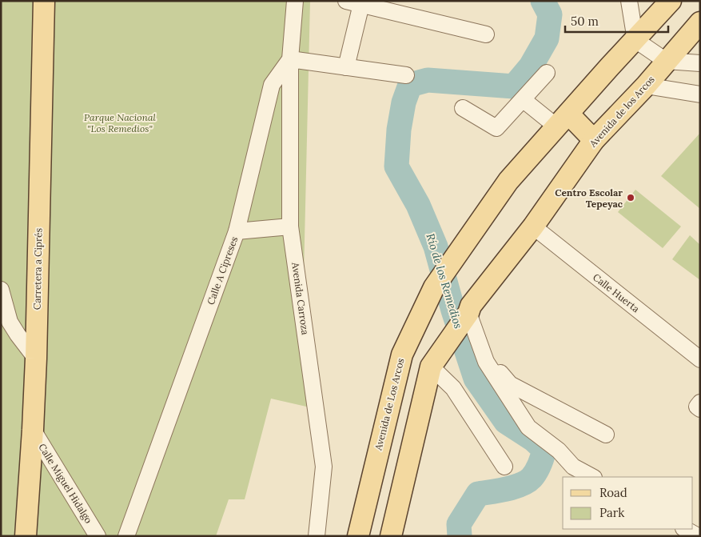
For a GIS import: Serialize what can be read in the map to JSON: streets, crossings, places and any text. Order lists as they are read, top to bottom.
{
  "streets": {
    "main road": ["Avenida de los Arcos", "Carretera a Ciprés", "Avenida de Los Arcos"],
    "street": [
      "Calle A Cipreses",
      "Calle Huerta",
      "Avenida Carroza",
      "Calle Miguel Hidalgo"
    ]
  },
  "crossings": [
    ["Avenida de los Arcos", "Calle Huerta"],
    ["Carretera a Ciprés", "Calle Miguel Hidalgo"],
    ["Calle A Cipreses", "Avenida Carroza"]
  ],
  "water": ["Río de los Remedios"],
  "parks": ["Parque Nacional \"Los Remedios\""],
  "places": ["Centro Escolar Tepeyac"],
  "legend": ["Road", "Park"],
  "scale_bar": "50 m"
}
